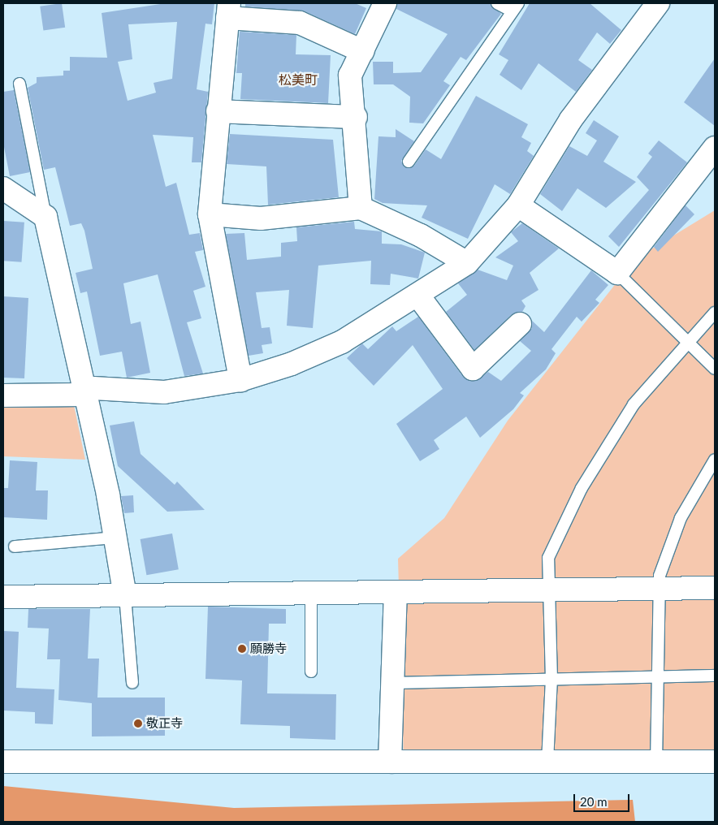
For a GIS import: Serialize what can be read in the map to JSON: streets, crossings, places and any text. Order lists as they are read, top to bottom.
{
  "districts": ["松美町"],
  "places": ["願勝寺", "敬正寺"],
  "scale_bar": "20 m"
}
